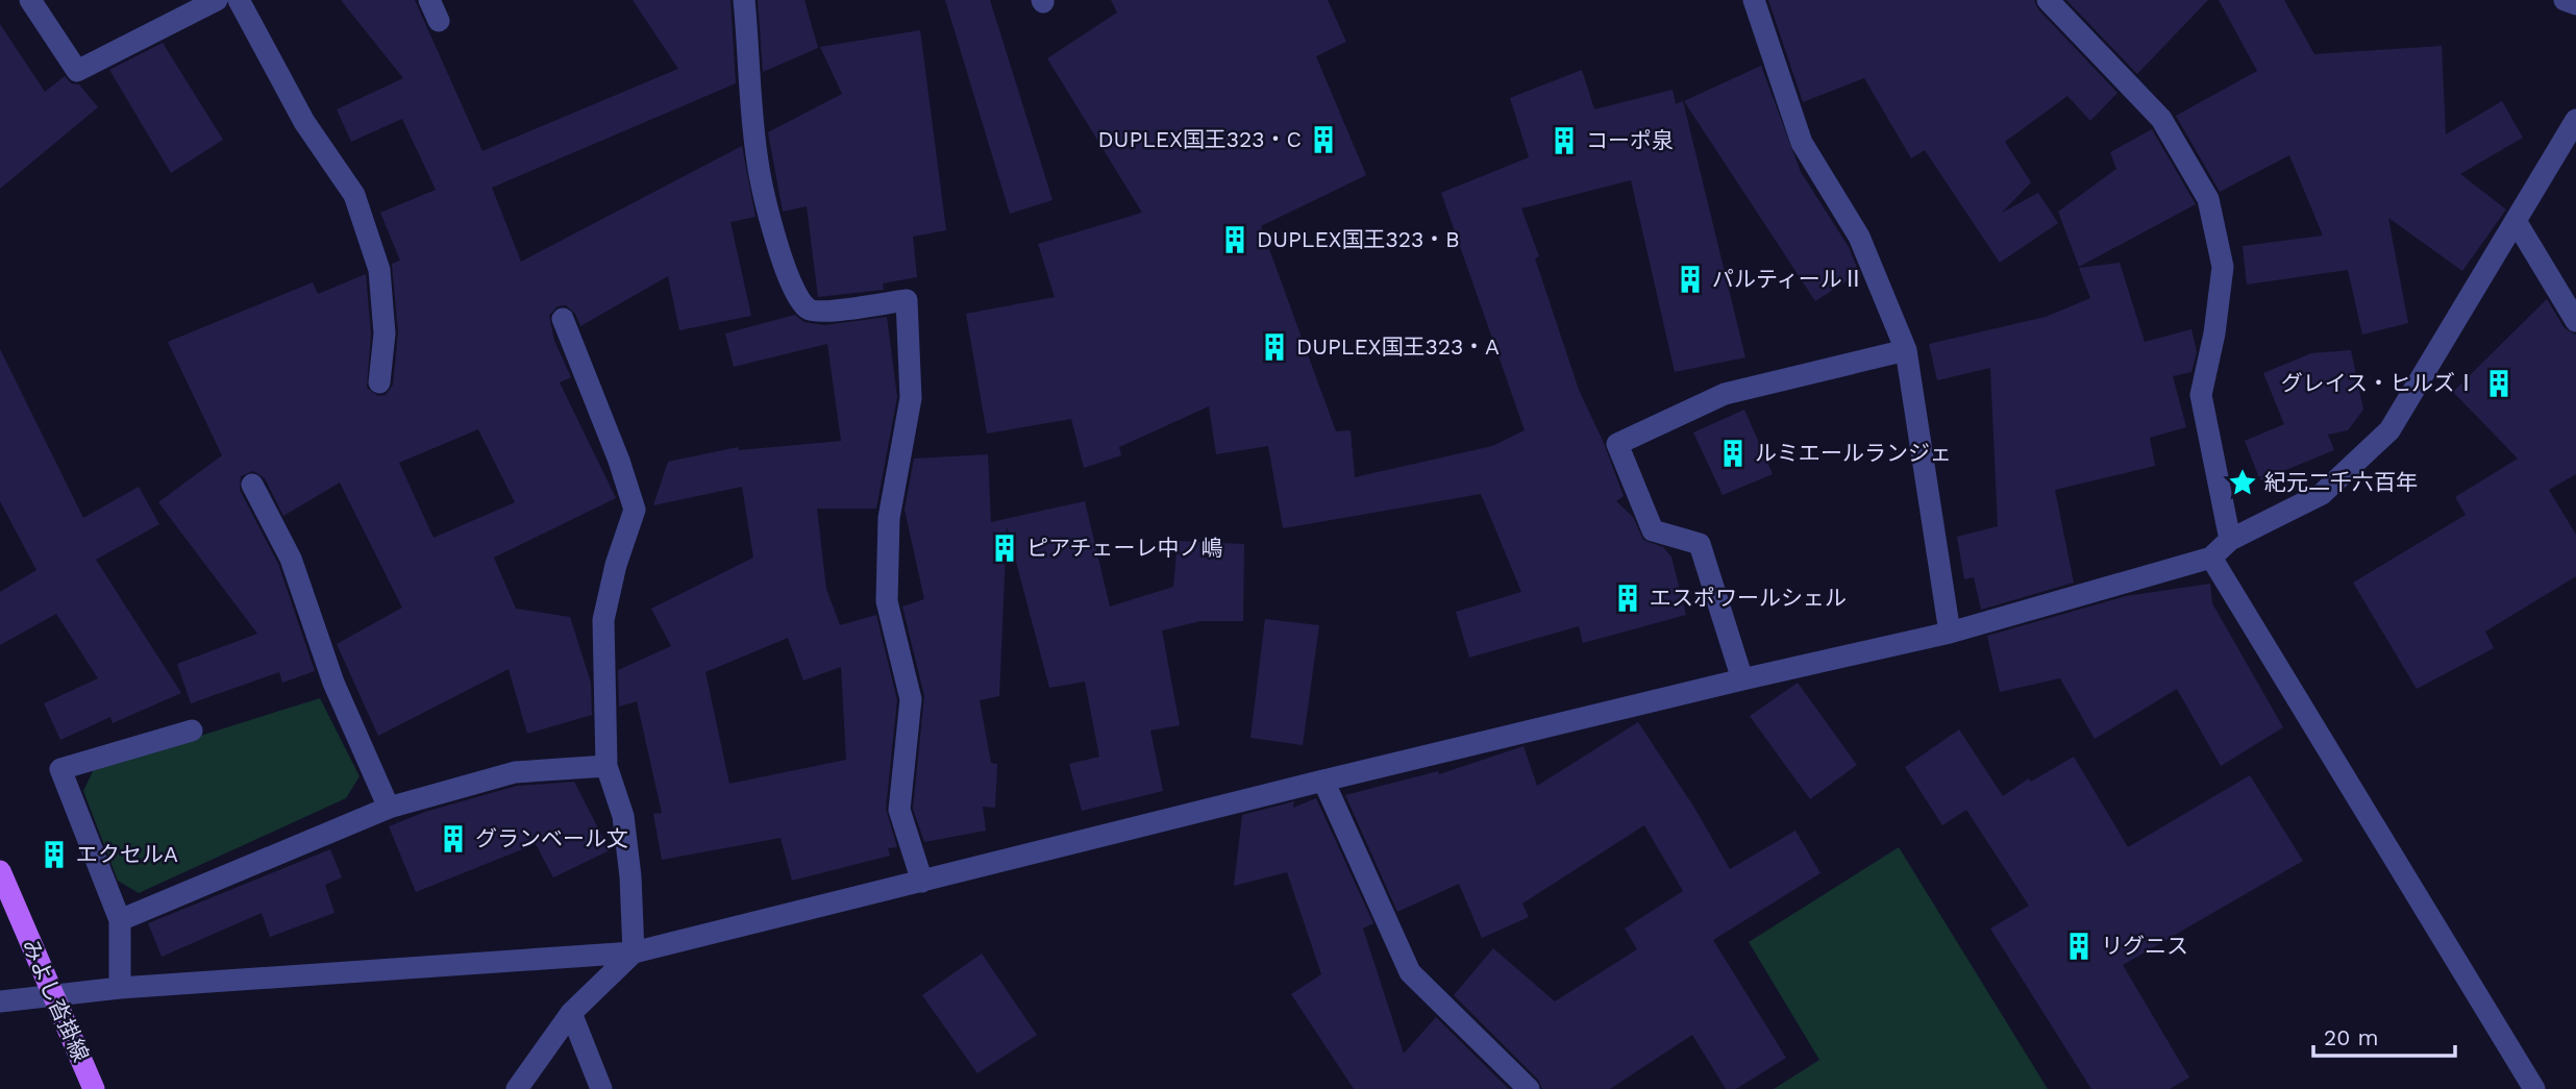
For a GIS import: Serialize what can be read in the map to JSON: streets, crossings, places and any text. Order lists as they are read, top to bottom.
{
  "streets": {
    "main road": ["みよし沓掛線"]
  },
  "places": {
    "building": [
      "DUPLEX国王323・C",
      "コーポ泉",
      "DUPLEX国王323・B",
      "パルティールⅡ",
      "DUPLEX国王323・A",
      "グレイス・ヒルズⅠ",
      "ルミエールランジェ",
      "ピアチェーレ中ノ嶋",
      "エスポワールシェル",
      "グランベール文",
      "エクセルA",
      "リグニス"
    ],
    "place": ["紀元二千六百年"]
  },
  "scale_bar": "20 m"
}
